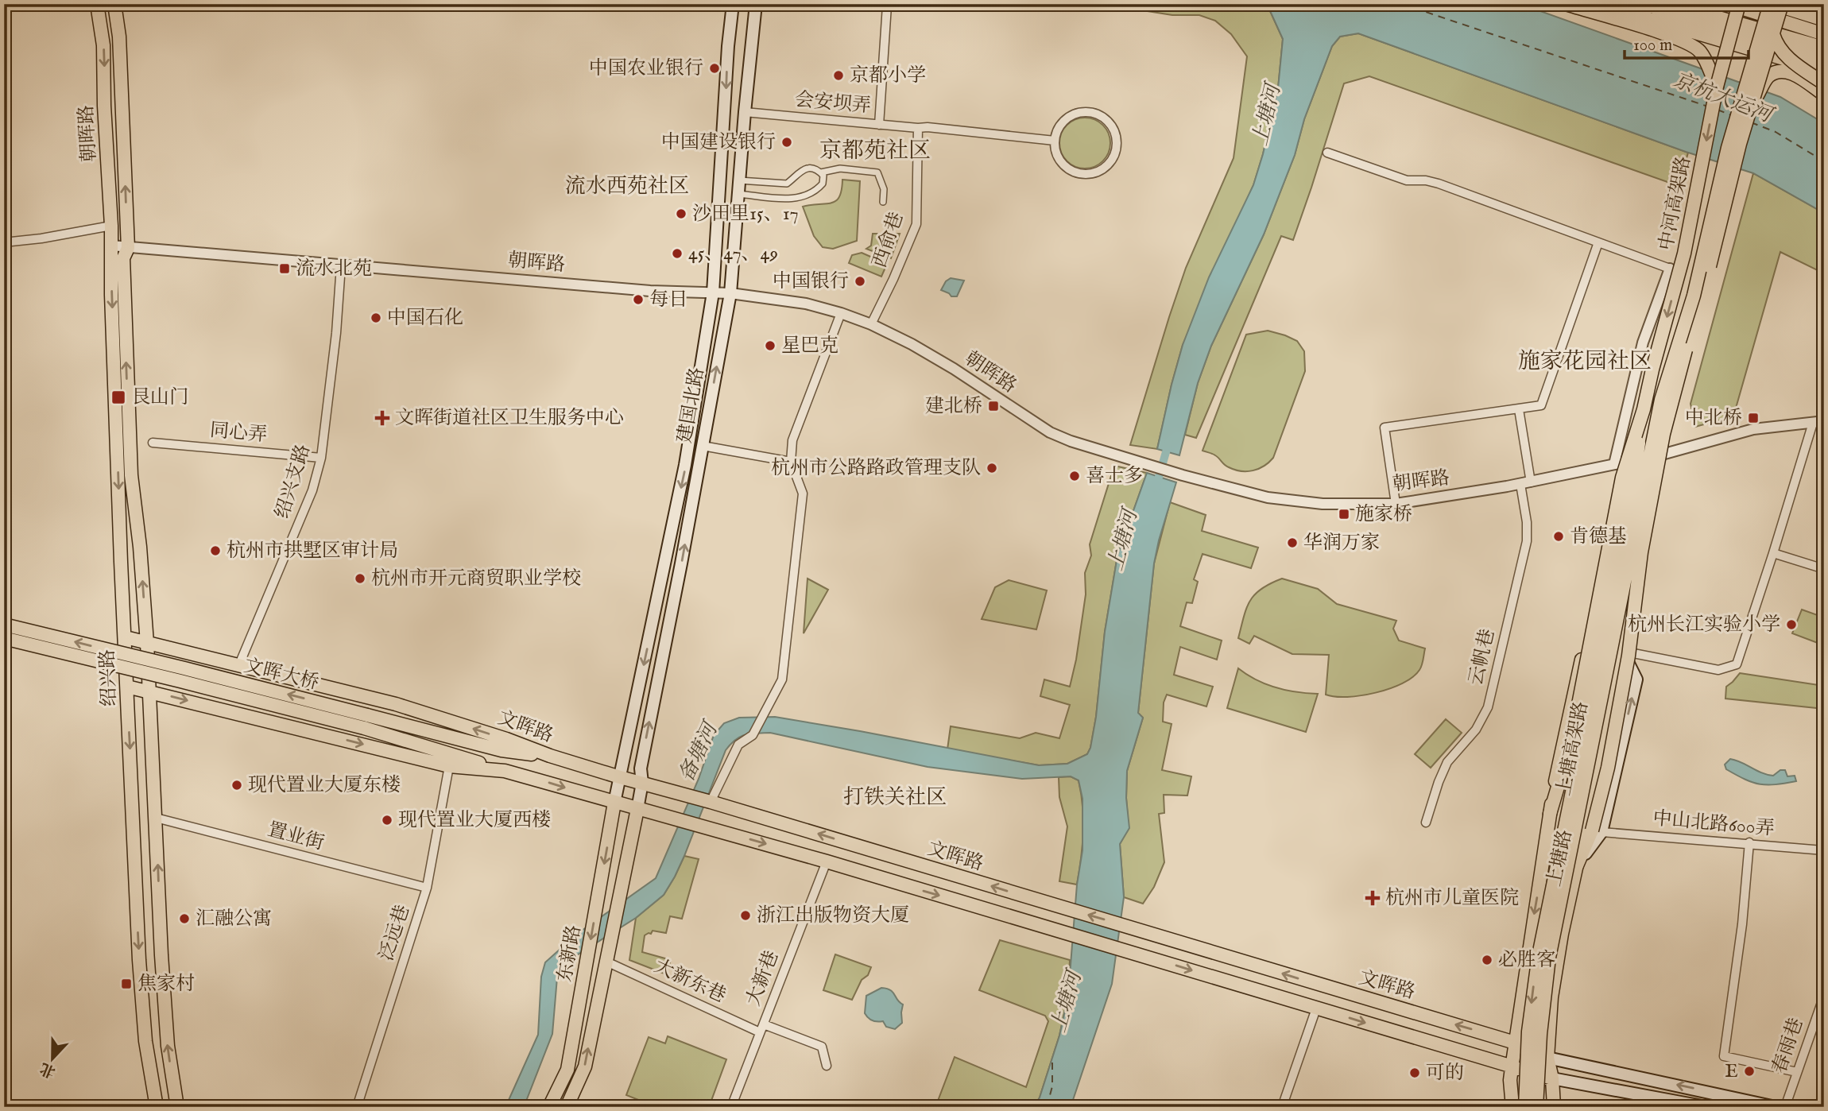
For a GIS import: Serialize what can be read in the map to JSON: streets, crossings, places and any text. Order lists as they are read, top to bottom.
{
  "streets": {
    "main road": [
      "朝晖路",
      "中河高架路",
      "建国北路",
      "文晖大桥",
      "绍兴路",
      "文晖路",
      "上塘高架路",
      "上塘路",
      "东新路"
    ],
    "street": [
      "会安坝弄",
      "西俞巷",
      "同心弄",
      "绍兴支路",
      "云帆巷",
      "中山北路600弄",
      "置业街",
      "泛远巷",
      "大新巷",
      "大新东巷",
      "春雨巷"
    ]
  },
  "crossings": [
    ["会安坝弄", "西俞巷"],
    ["会安坝弄", "建国北路"],
    ["朝晖路", "西俞巷"],
    ["朝晖路", "建国北路"],
    ["朝晖路", "绍兴支路"],
    ["朝晖路", "云帆巷"],
    ["朝晖路", "绍兴路"],
    ["朝晖路", "上塘路"],
    ["中河高架路", "上塘高架路"],
    ["建国北路", "文晖路"],
    ["建国北路", "东新路"],
    ["同心弄", "绍兴支路"],
    ["绍兴支路", "文晖路"],
    ["文晖大桥", "文晖路"],
    ["绍兴路", "文晖路"],
    ["绍兴路", "置业街"],
    ["文晖路", "上塘路"],
    ["置业街", "泛远巷"],
    ["东新路", "大新东巷"],
    ["大新巷", "大新东巷"]
  ],
  "districts": [
    "京都苑社区",
    "流水西苑社区",
    "施家花园社区",
    "打铁关社区"
  ],
  "water": ["京杭大运河", "上塘河", "备塘河"],
  "places": {
    "other": [
      "中国农业银行",
      "京都小学",
      "中国建设银行",
      "沙田里15、17",
      "45、47、49",
      "中国银行",
      "每日",
      "中国石化",
      "星巴克",
      "杭州市公路路政管理支队",
      "喜士多",
      "肯德基",
      "华润万家",
      "杭州市拱墅区审计局",
      "杭州市开元商贸职业学校",
      "杭州长江实验小学",
      "现代置业大厦东楼",
      "现代置业大厦西楼",
      "浙江出版物资大厦",
      "汇融公寓",
      "必胜客",
      "E",
      "可的"
    ],
    "transit": [
      "流水北苑",
      "艮山门",
      "建北桥",
      "中北桥",
      "施家桥",
      "焦家村"
    ],
    "health": ["文晖街道社区卫生服务中心", "杭州市儿童医院"]
  },
  "scale_bar": "100 m",
  "north": "bottom"
}
